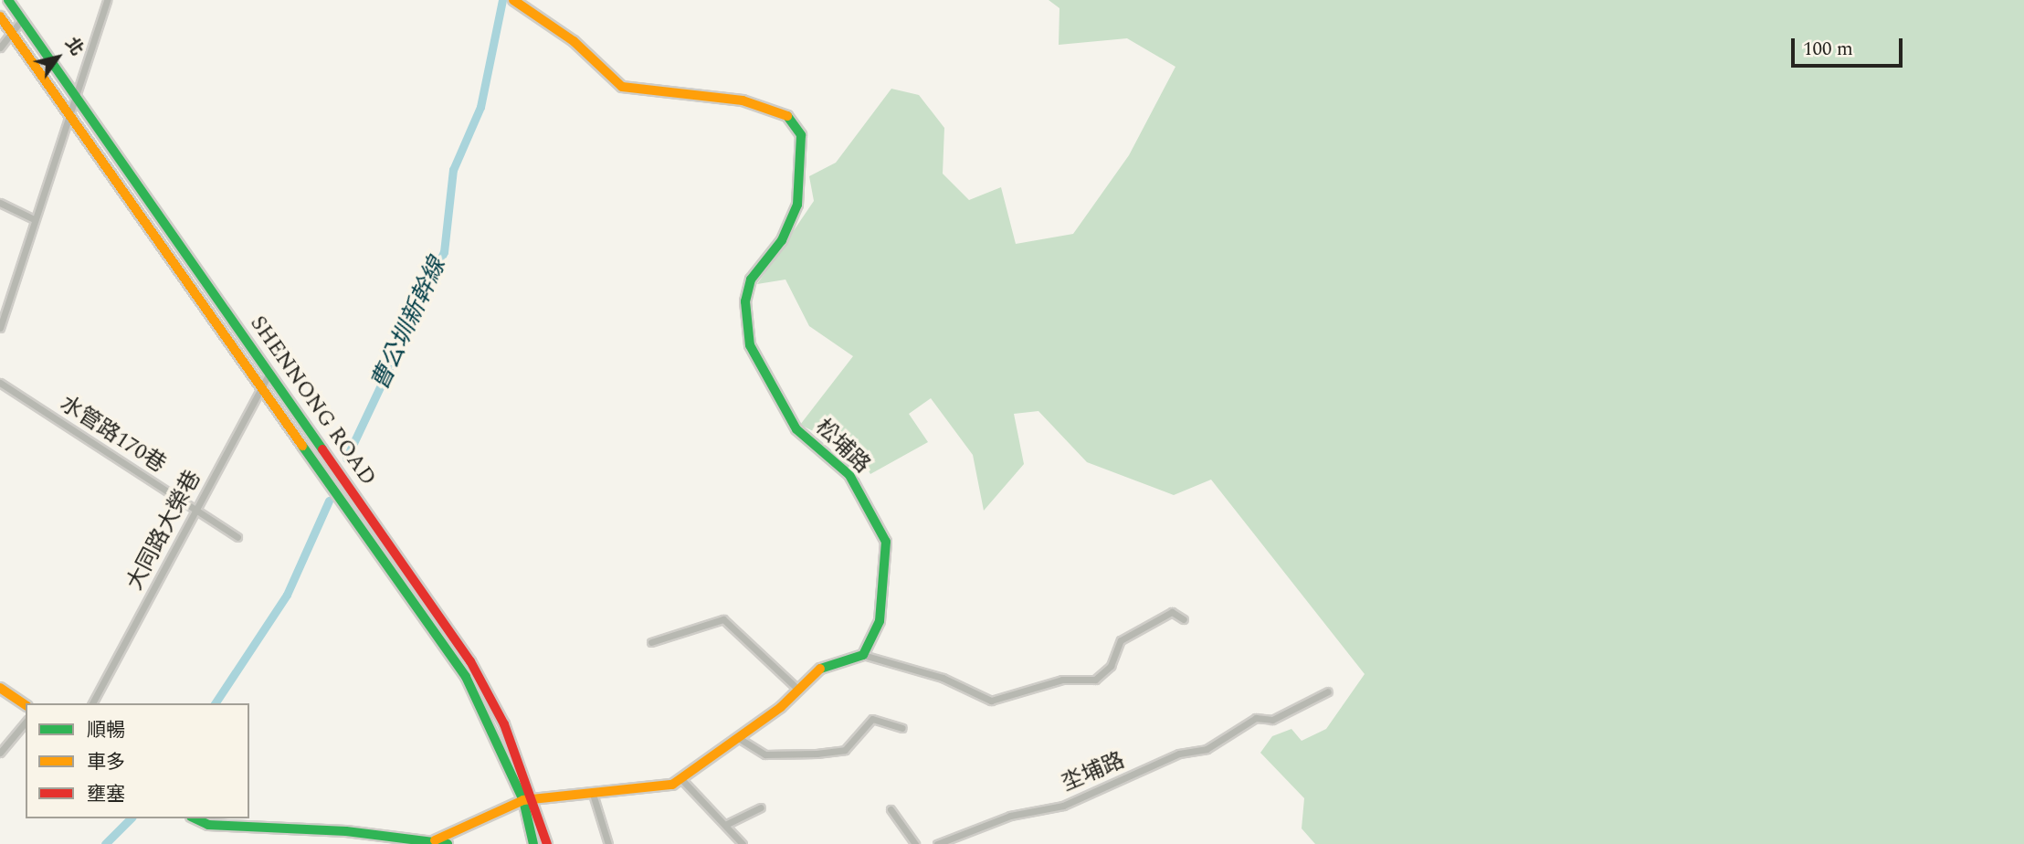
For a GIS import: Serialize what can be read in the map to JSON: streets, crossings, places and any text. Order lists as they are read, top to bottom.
{
  "streets": {
    "street": [
      "SHENNONG ROAD",
      "水管路170巷",
      "松埔路",
      "大同路大榮巷",
      "坔埔路"
    ]
  },
  "crossings": [
    ["SHENNONG ROAD", "大同路大榮巷"],
    ["水管路170巷", "大同路大榮巷"]
  ],
  "water": ["曹公圳新幹線"],
  "legend": ["順暢", "車多", "壅塞"],
  "scale_bar": "100 m",
  "north": "top right"
}
